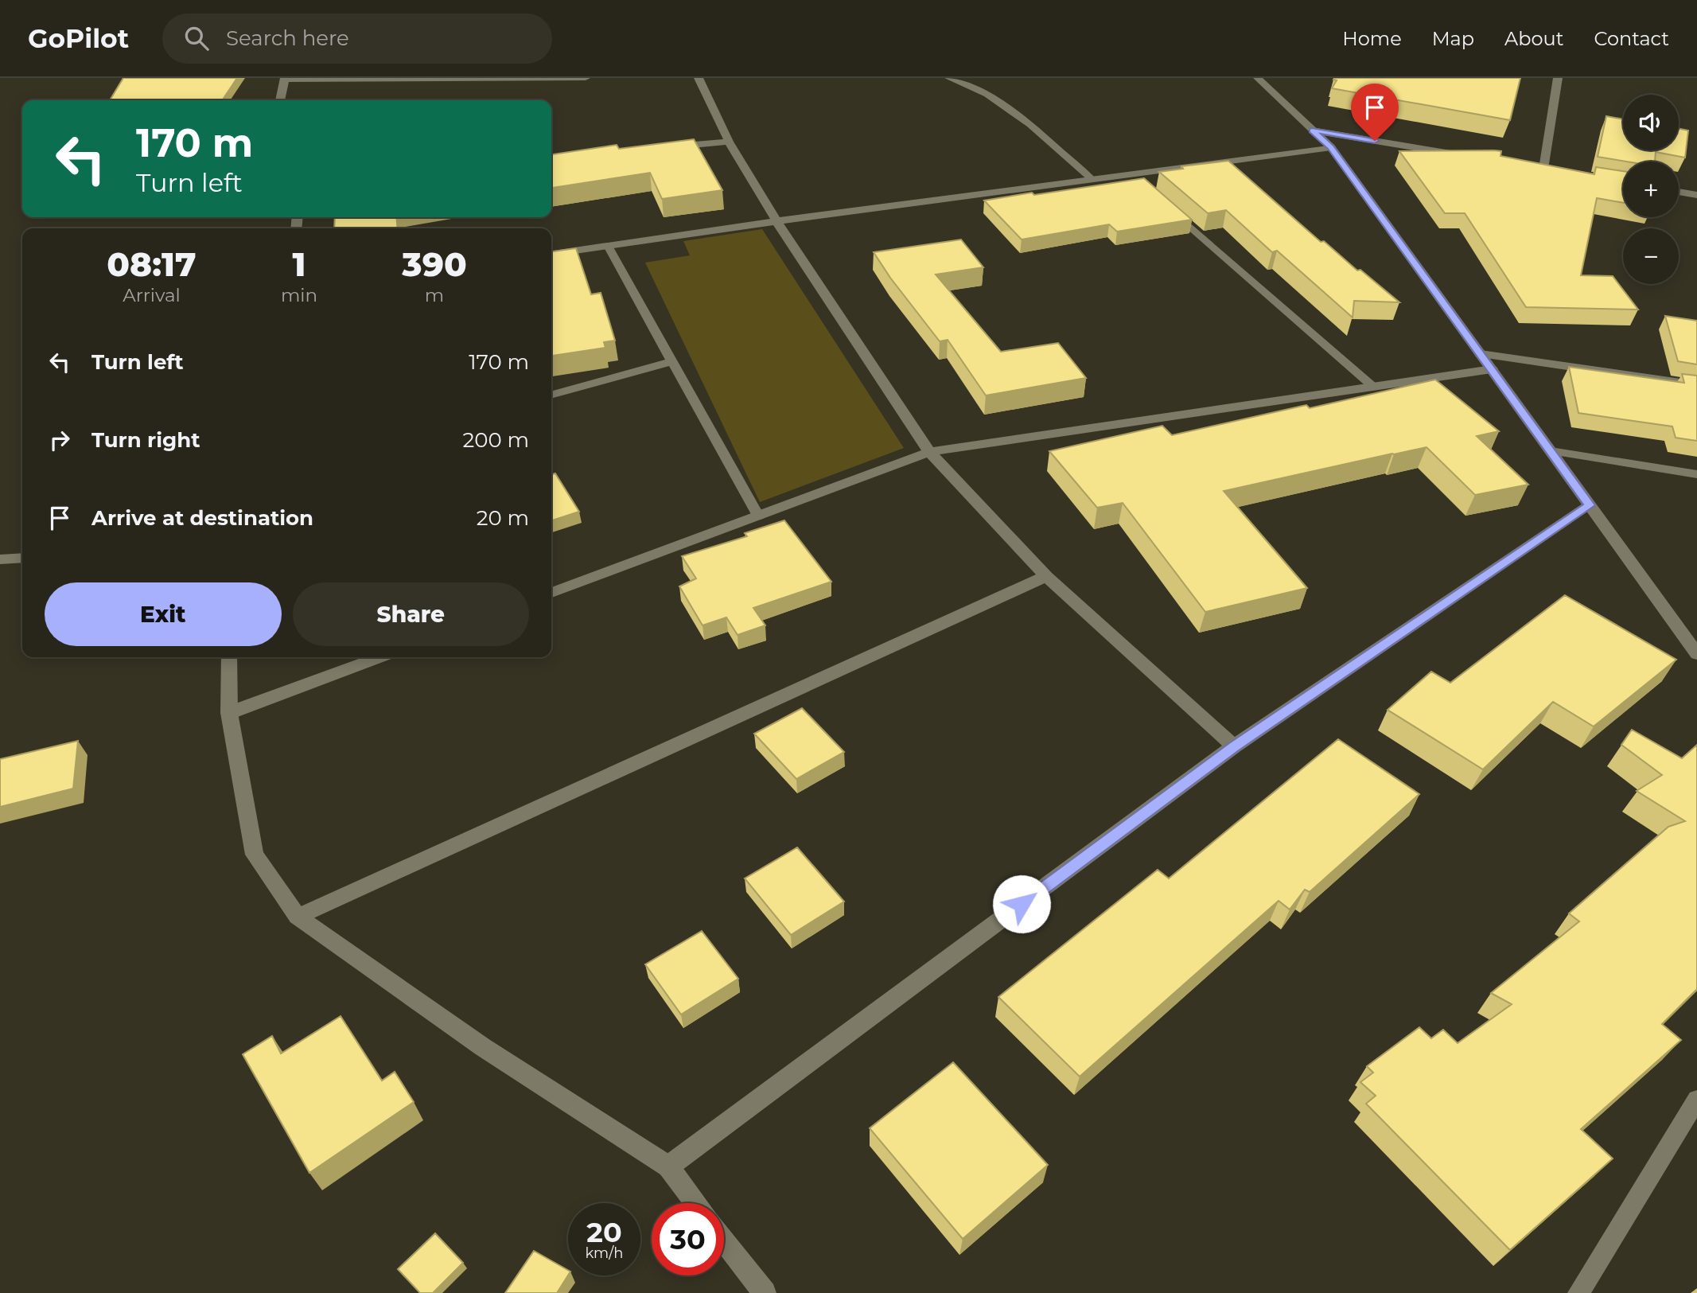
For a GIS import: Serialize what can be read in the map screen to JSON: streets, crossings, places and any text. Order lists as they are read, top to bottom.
{
  "page": {
    "header": "GoPilot",
    "search": "Search here",
    "nav": [
      "Home",
      "Map",
      "About",
      "Contact"
    ],
    "map_buttons": ["+", "−"],
    "turn": ["170 m", "Turn left"],
    "eta": [
      "08:17",
      "Arrival",
      "1",
      "min",
      "390",
      "m"
    ],
    "list": [
      {
        "name": "Turn left",
        "value": "170 m"
      },
      {
        "name": "Turn right",
        "value": "200 m"
      },
      {
        "name": "Arrive at destination",
        "value": "20 m"
      }
    ],
    "buttons": ["Exit", "Share"],
    "speed": "20 km/h",
    "limit": "30"
  }
}
